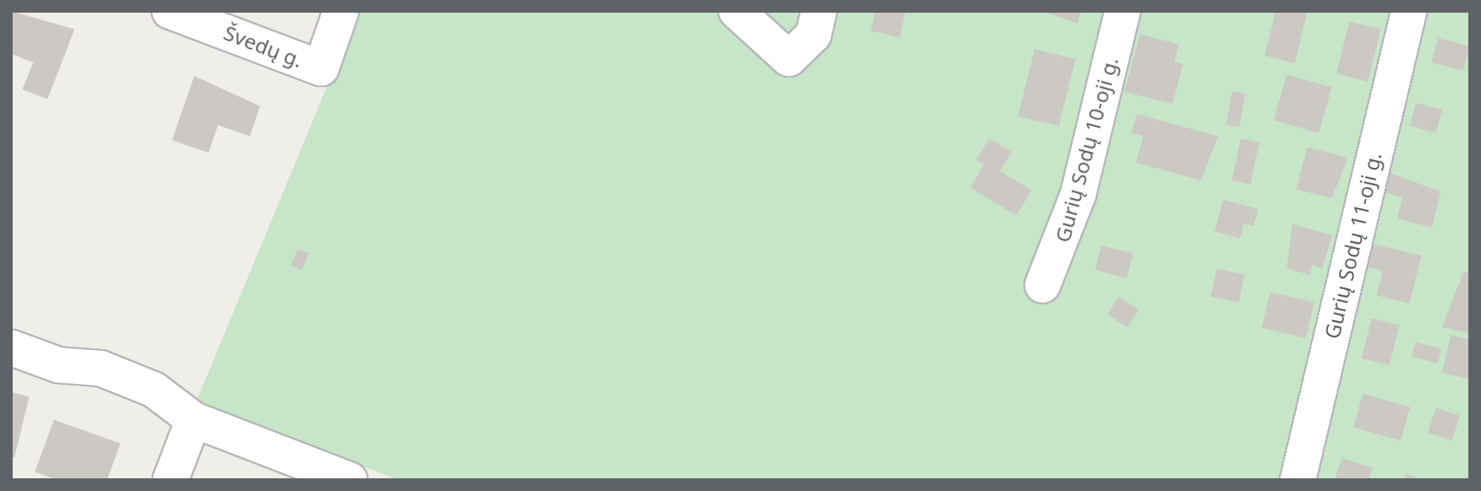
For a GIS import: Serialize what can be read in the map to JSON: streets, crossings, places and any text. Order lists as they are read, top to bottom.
{
  "streets": {
    "street": ["Švedų g.", "Gurių Sodų 10-oji g.", "Gurių Sodų 11-oji g."]
  }
}
